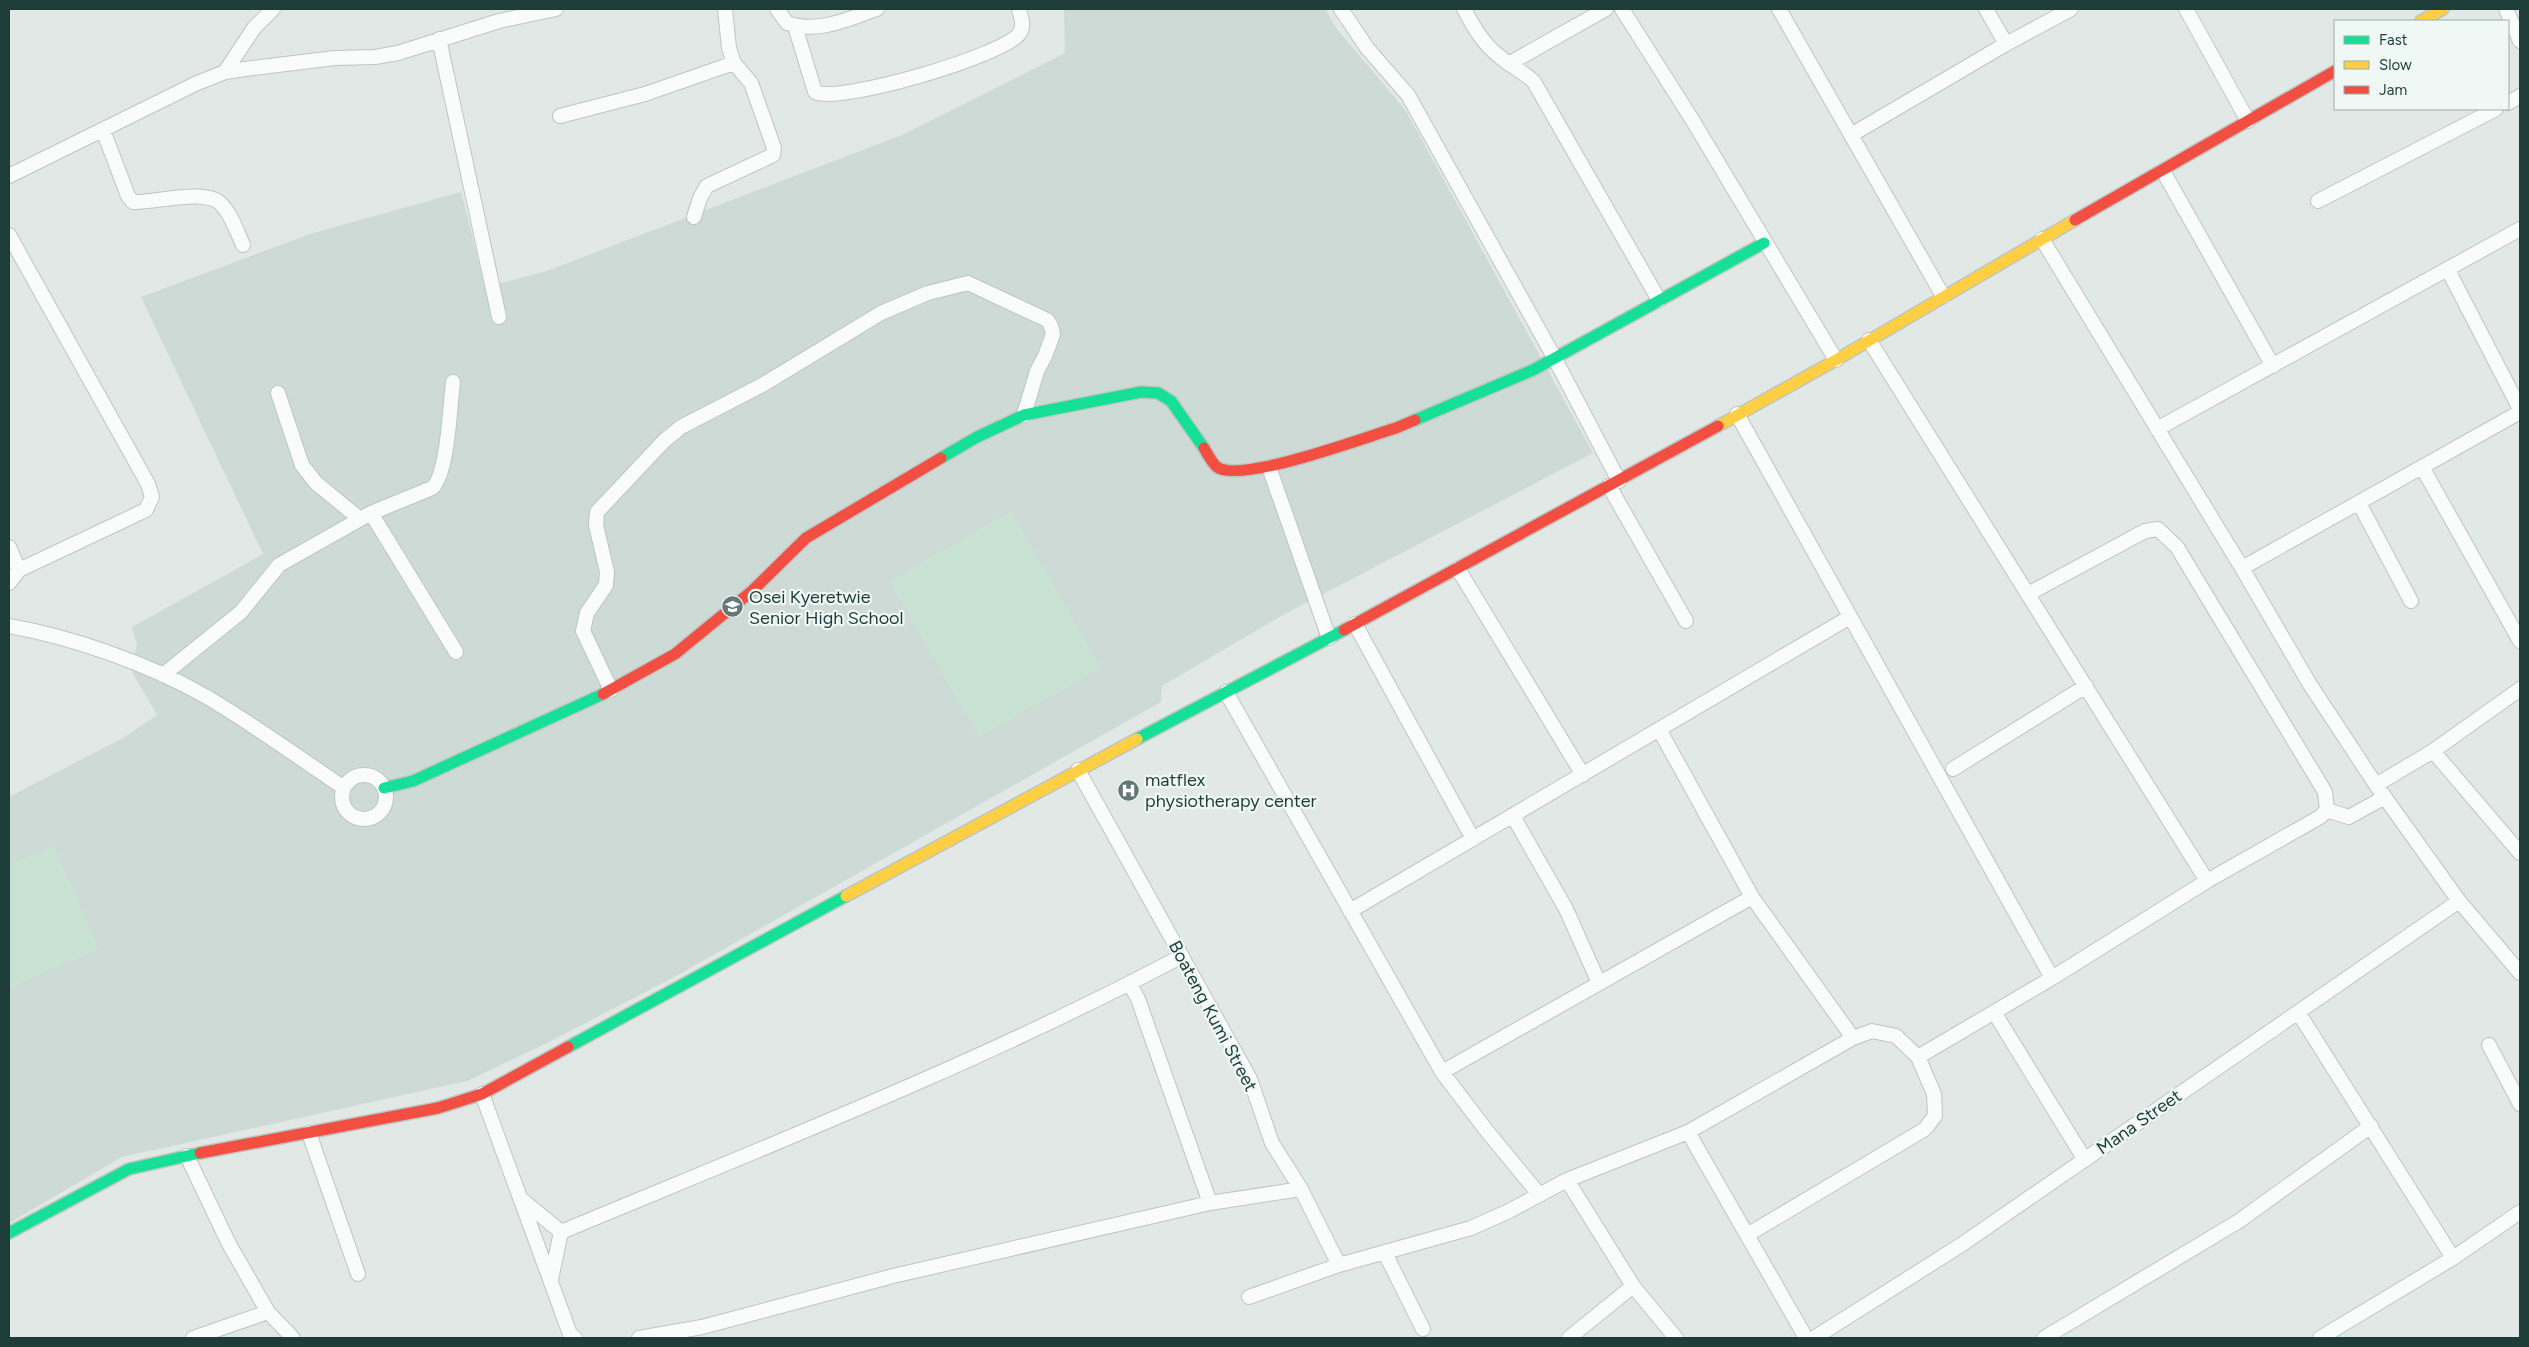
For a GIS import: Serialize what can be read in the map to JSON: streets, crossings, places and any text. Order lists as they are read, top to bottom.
{
  "streets": {
    "street": ["Boateng Kumi Street", "Mana Street"]
  },
  "places": {
    "school or university": ["Osei Kyeretwie Senior High School"],
    "hospital": ["matflex physiotherapy center"]
  },
  "legend": ["Fast", "Slow", "Jam"]
}
